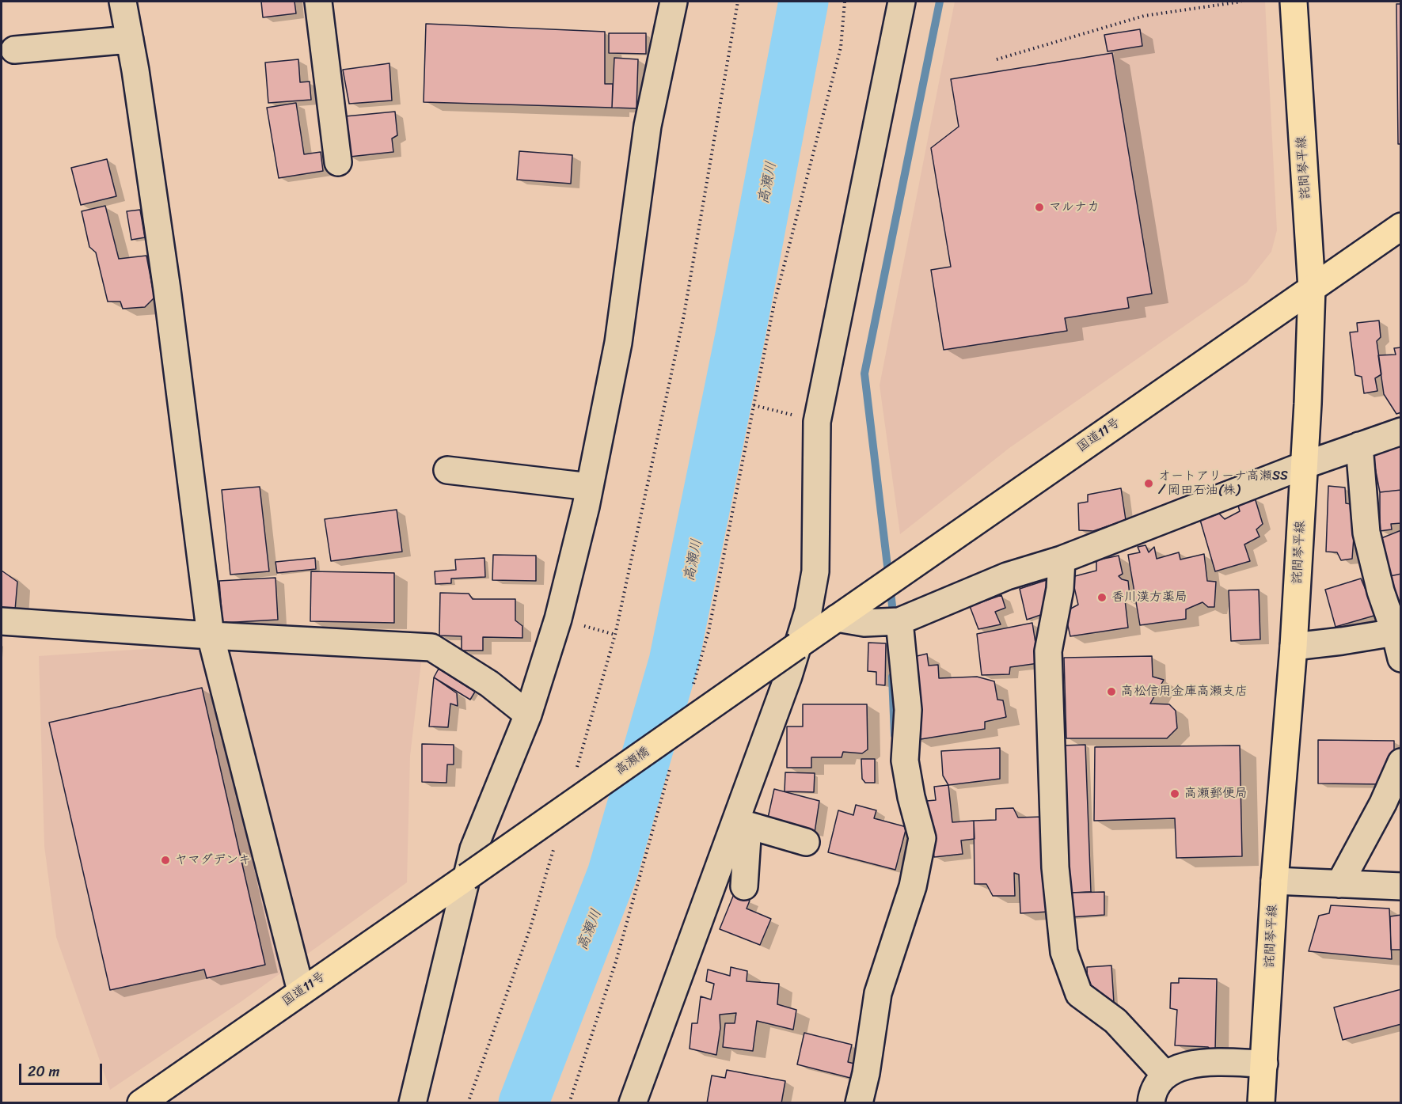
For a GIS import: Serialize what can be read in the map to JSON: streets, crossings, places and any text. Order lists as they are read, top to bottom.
{
  "streets": {
    "main road": ["詫間琴平線", "国道11号", "高瀬橋"]
  },
  "crossings": [
    ["詫間琴平線", "国道11号"],
    ["国道11号", "高瀬橋"]
  ],
  "water": ["高瀬川"],
  "places": [
    "マルナカ",
    "オートアリーナ高瀬SS / 岡田石油(株)",
    "香川漢方薬局",
    "高松信用金庫高瀬支店",
    "高瀬郵便局",
    "ヤマダデンキ"
  ],
  "scale_bar": "20 m"
}
